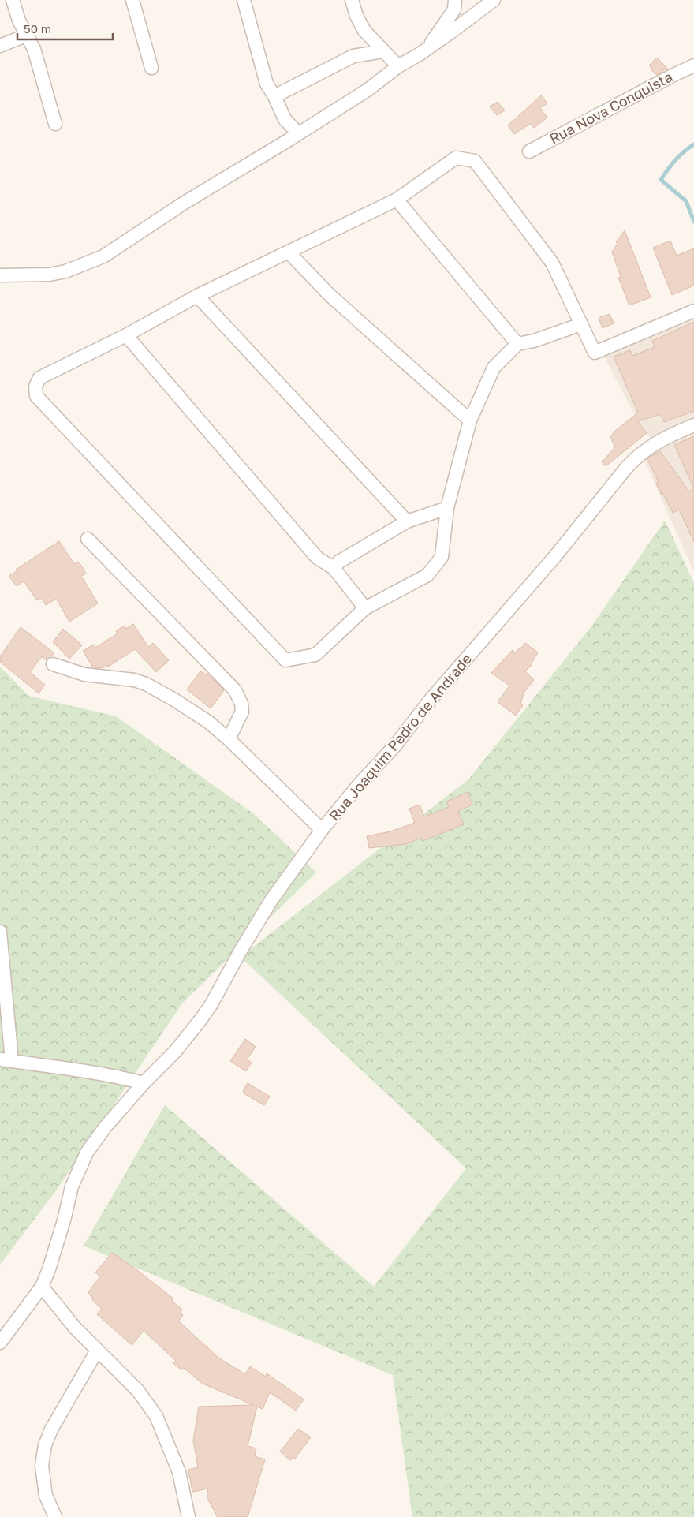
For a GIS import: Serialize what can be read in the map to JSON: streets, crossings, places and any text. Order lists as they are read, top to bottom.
{
  "streets": {
    "street": ["Rua Nova Conquista", "Rua Joaquim Pedro de Andrade"]
  },
  "scale_bar": "50 m"
}
